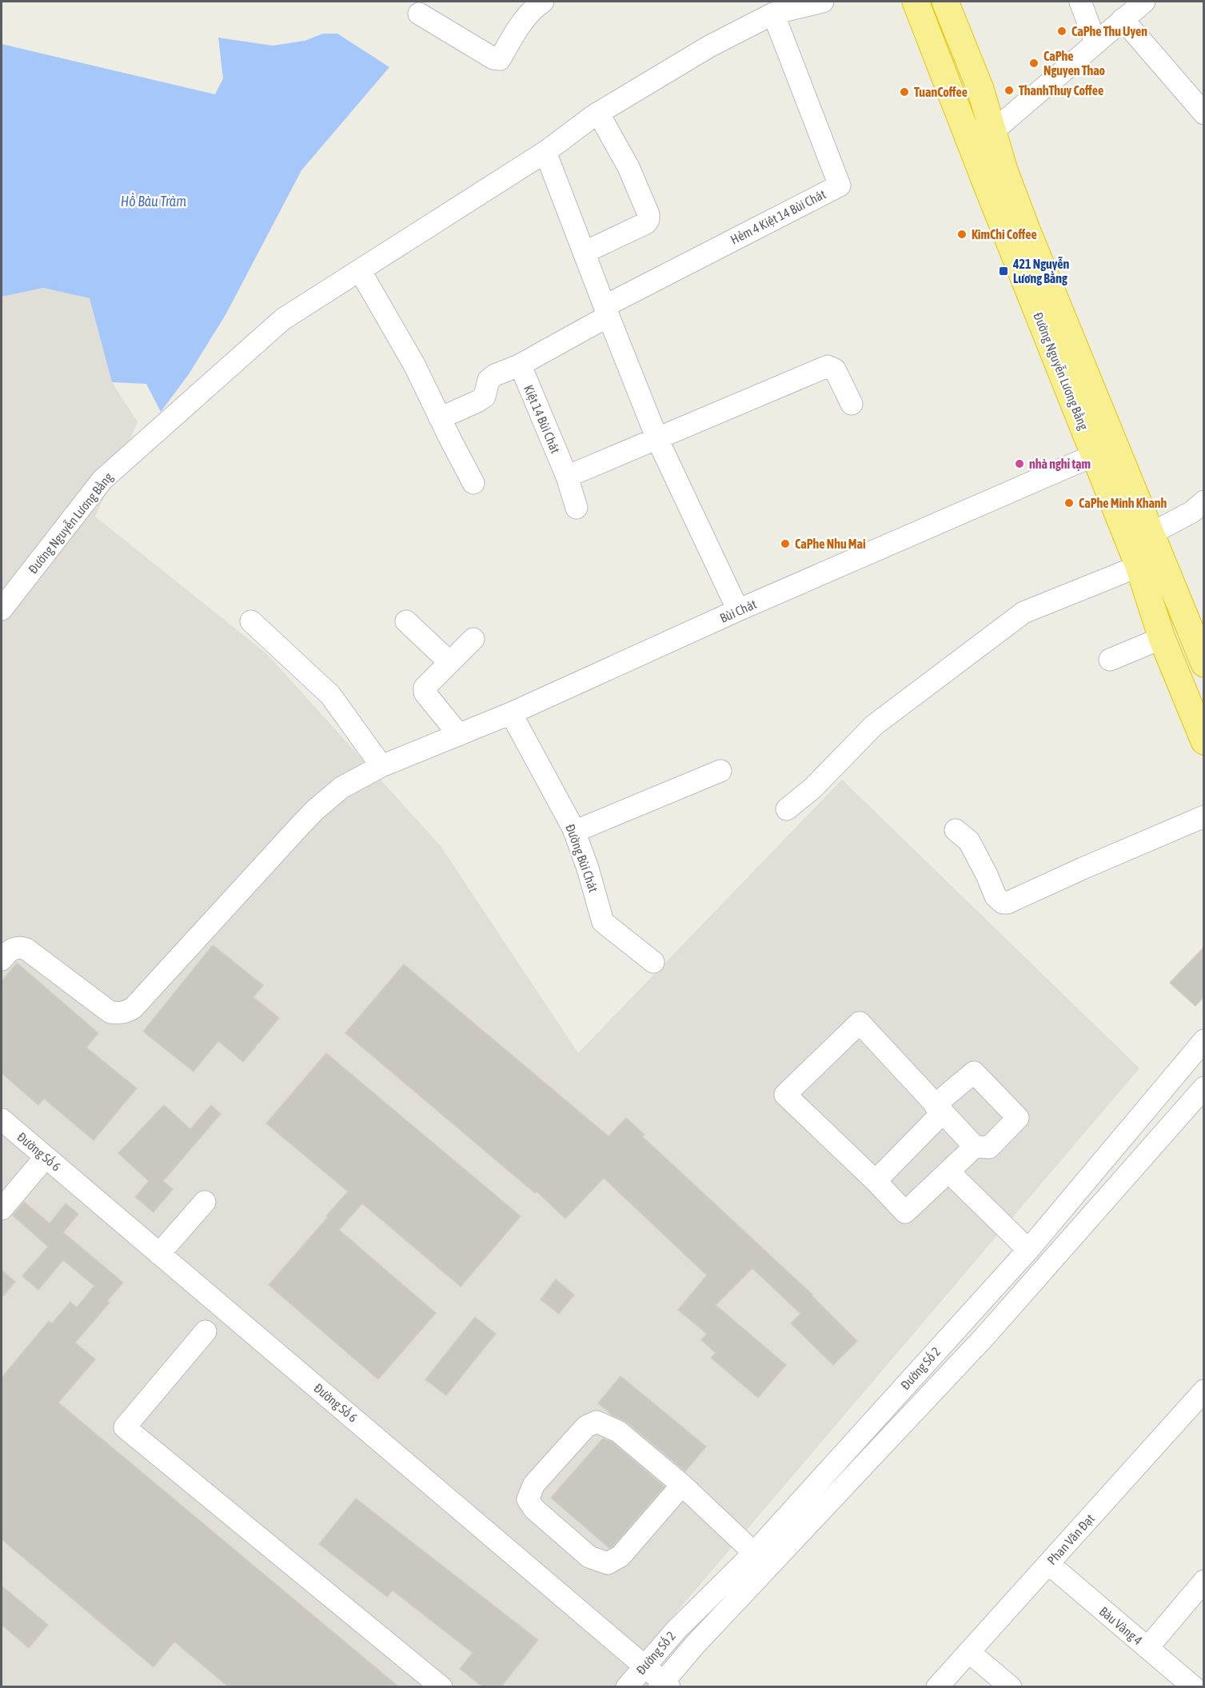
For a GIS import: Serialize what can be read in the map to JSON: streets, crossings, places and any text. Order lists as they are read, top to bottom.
{
  "streets": {
    "highway": ["Đường Nguyễn Lương Bằng"],
    "street": [
      "Hẻm 4 Kiệt 14 Bùi Chát",
      "Kiệt 14 Bùi Chát",
      "Bùi Chát",
      "Đường Bùi Chát",
      "Đường Số 6",
      "Đường Số 2",
      "Phan Văn Đạt",
      "Bàu Vàng 4"
    ]
  },
  "crossings": [
    ["Hẻm 4 Kiệt 14 Bùi Chát", "Đường Nguyễn Lương Bằng"],
    ["Đường Nguyễn Lương Bằng", "Bùi Chát"],
    ["Bùi Chát", "Đường Bùi Chát"],
    ["Đường Số 6", "Đường Số 2"],
    ["Phan Văn Đạt", "Bàu Vàng 4"]
  ],
  "water": ["Hồ Bàu Tràm"],
  "places": {
    "other": [
      "CaPhe Thu Uyen",
      "CaPhe Nguyen Thao",
      "ThanhThuy Coffee",
      "TuanCoffee",
      "KimChi Coffee",
      "nhà nghỉ tạm",
      "CaPhe Minh Khanh",
      "CaPhe Nhu Mai"
    ],
    "transit": ["421 Nguyễn Lương Bằng"]
  }
}
